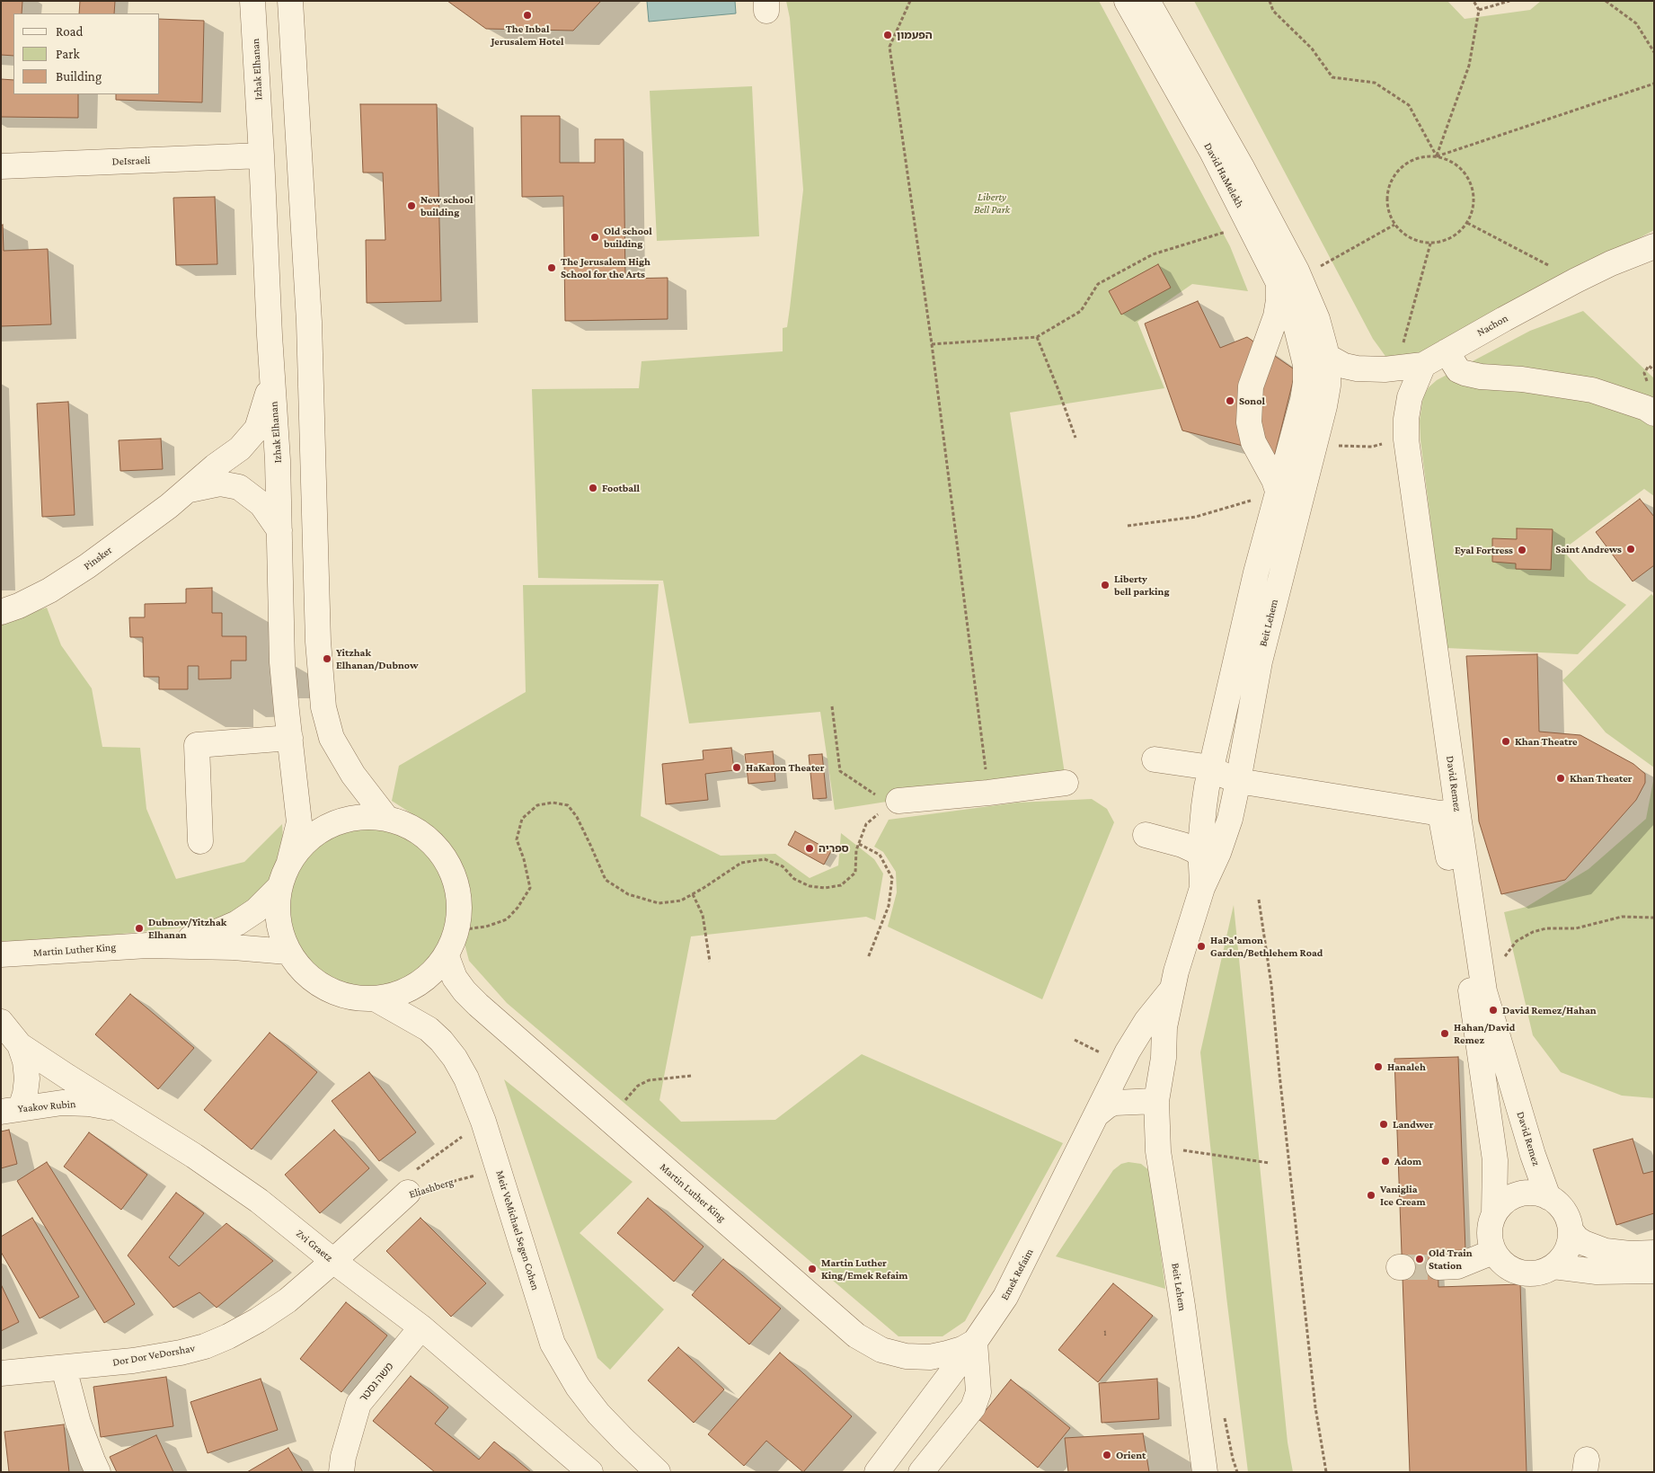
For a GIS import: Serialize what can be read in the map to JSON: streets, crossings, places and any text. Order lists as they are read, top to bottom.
{
  "streets": {
    "street": [
      "Izhak Elhanan",
      "DeIsraeli",
      "David HaMelekh",
      "Nachon",
      "Pinsker",
      "Beit Lehem",
      "David Remez",
      "Martin Luther King",
      "Yaakov Rubin",
      "Eliashberg",
      "Meir VeMichael Segen Cohen",
      "Zvi Graetz",
      "Emek Refaim",
      "Dor Dor VeDorshav",
      "משה גסטר"
    ]
  },
  "crossings": [
    ["Izhak Elhanan", "DeIsraeli"],
    ["Izhak Elhanan", "Pinsker"],
    ["David HaMelekh", "Nachon"],
    ["David HaMelekh", "Beit Lehem"],
    ["Nachon", "Beit Lehem"],
    ["Nachon", "David Remez"],
    ["Beit Lehem", "Emek Refaim"],
    ["Martin Luther King", "Emek Refaim"],
    ["Yaakov Rubin", "Zvi Graetz"],
    ["Eliashberg", "Meir VeMichael Segen Cohen"],
    ["Eliashberg", "Zvi Graetz"],
    ["Eliashberg", "Dor Dor VeDorshav"],
    ["Zvi Graetz", "Dor Dor VeDorshav"],
    ["Zvi Graetz", "משה גסטר"]
  ],
  "parks": ["Liberty Bell Park"],
  "places": [
    "The Inbal Jerusalem Hotel",
    "הפעמון",
    "New school building",
    "Old school building",
    "The Jerusalem High School for the Arts",
    "Sonol",
    "Football",
    "Saint Andrews",
    "Eyal Fortress",
    "Liberty bell parking",
    "Yitzhak Elhanan/Dubnow",
    "Khan Theatre",
    "HaKaron Theater",
    "Khan Theater",
    "ספריה",
    "Dubnow/Yitzhak Elhanan",
    "HaPa'amon Garden/Bethlehem Road",
    "David Remez/Hahan",
    "Hahan/David Remez",
    "Hanaleh",
    "Landwer",
    "Adom",
    "Vaniglia Ice Cream",
    "Old Train Station",
    "Martin Luther King/Emek Refaim",
    "Orient"
  ],
  "house_numbers": ["1"],
  "legend": ["Road", "Park", "Building"]
}
